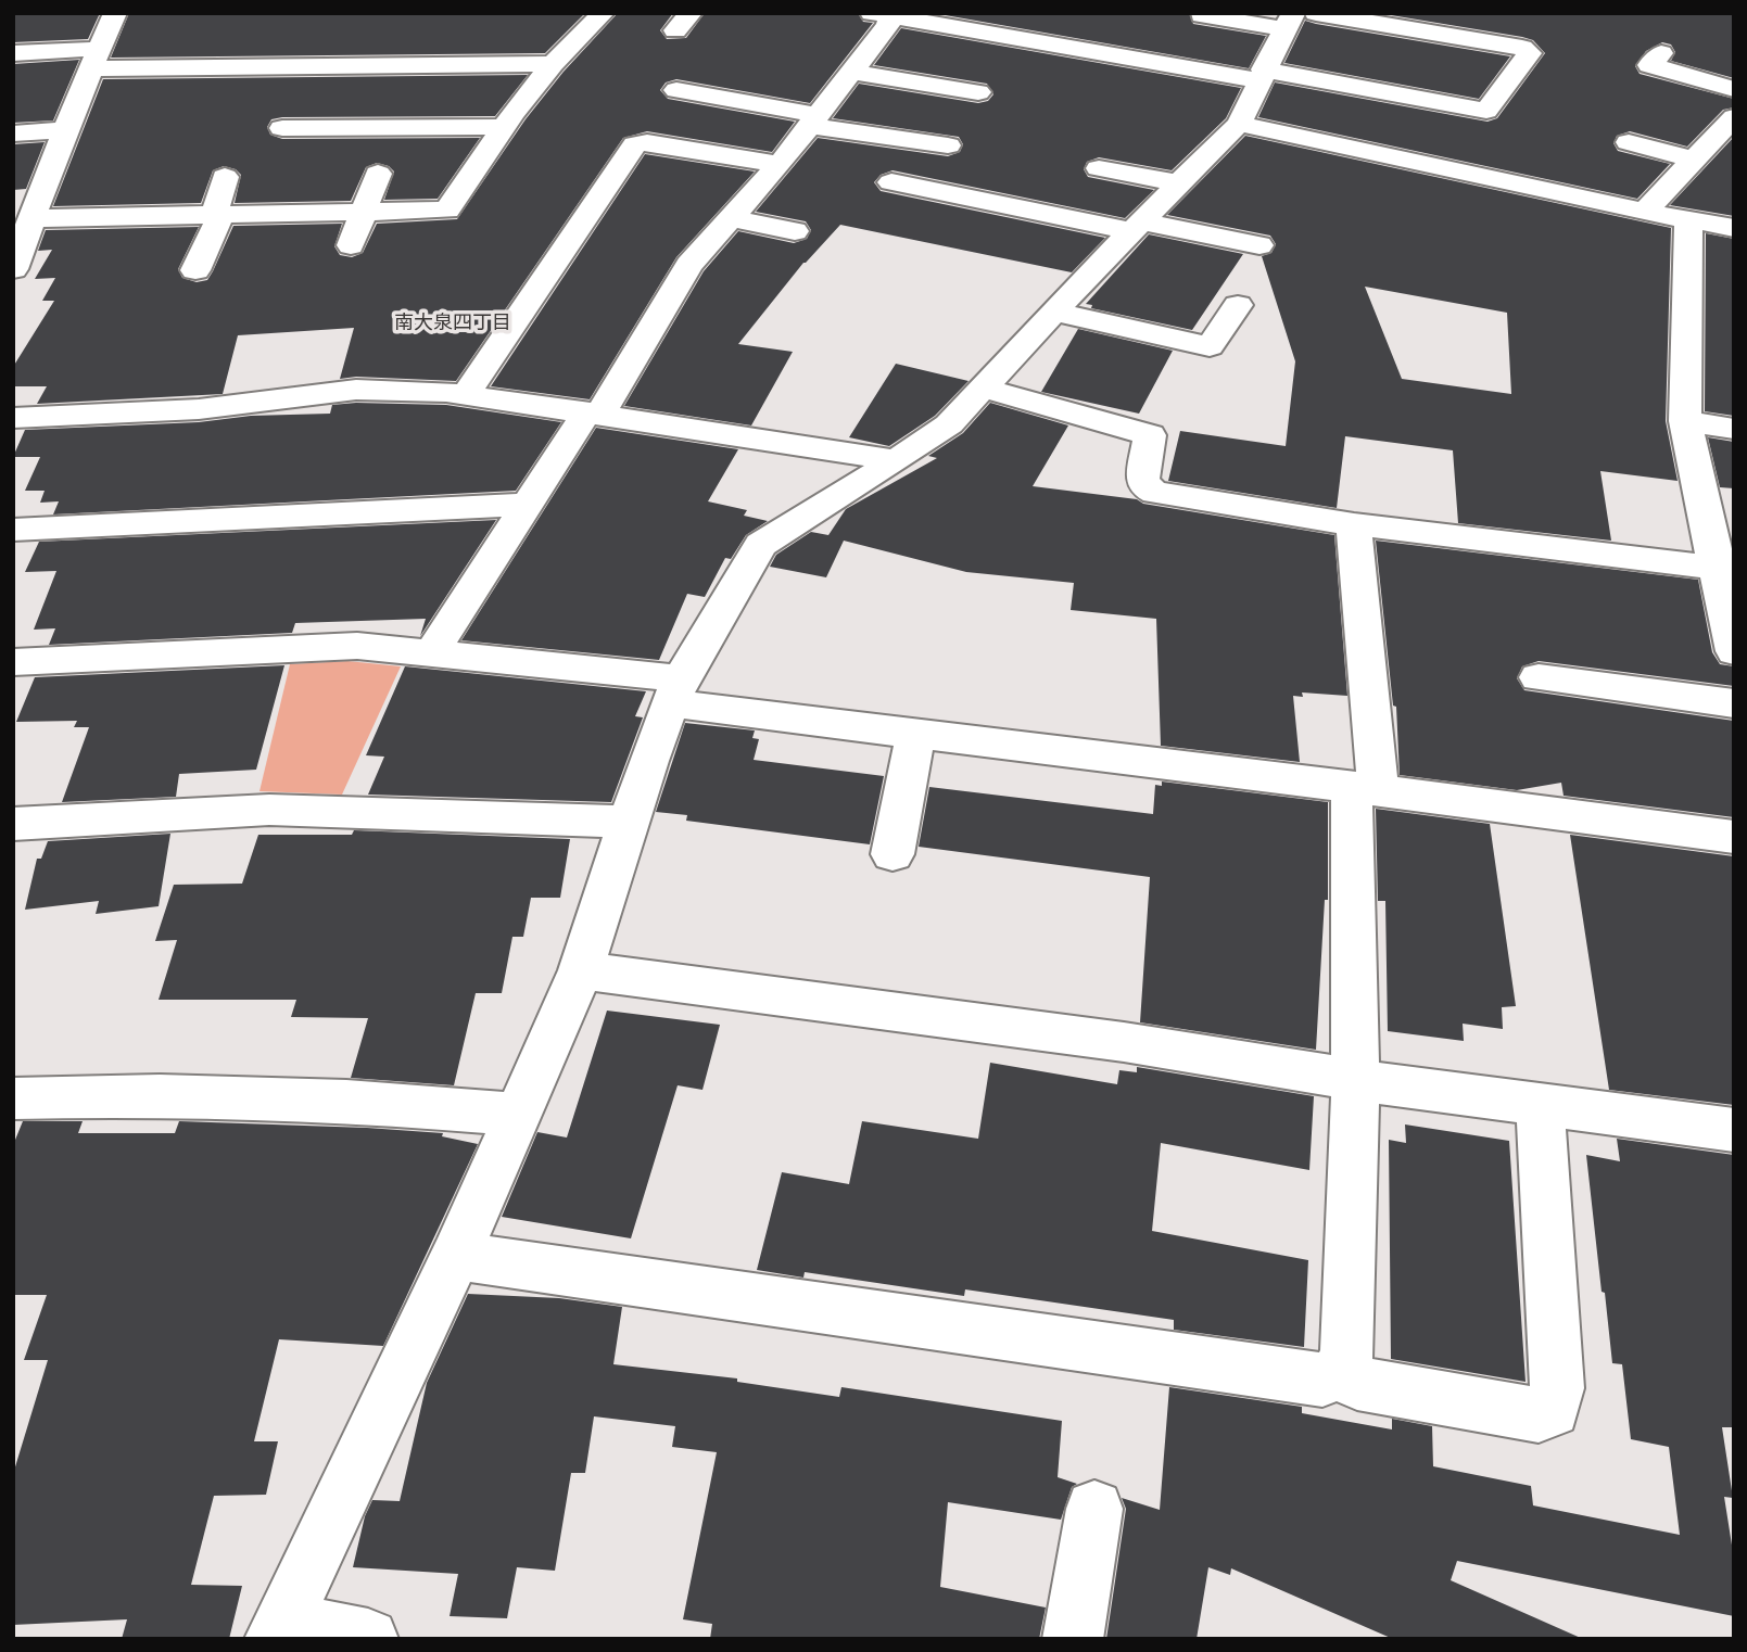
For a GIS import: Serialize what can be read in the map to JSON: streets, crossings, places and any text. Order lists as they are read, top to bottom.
{
  "districts": ["南大泉四丁目"]
}
